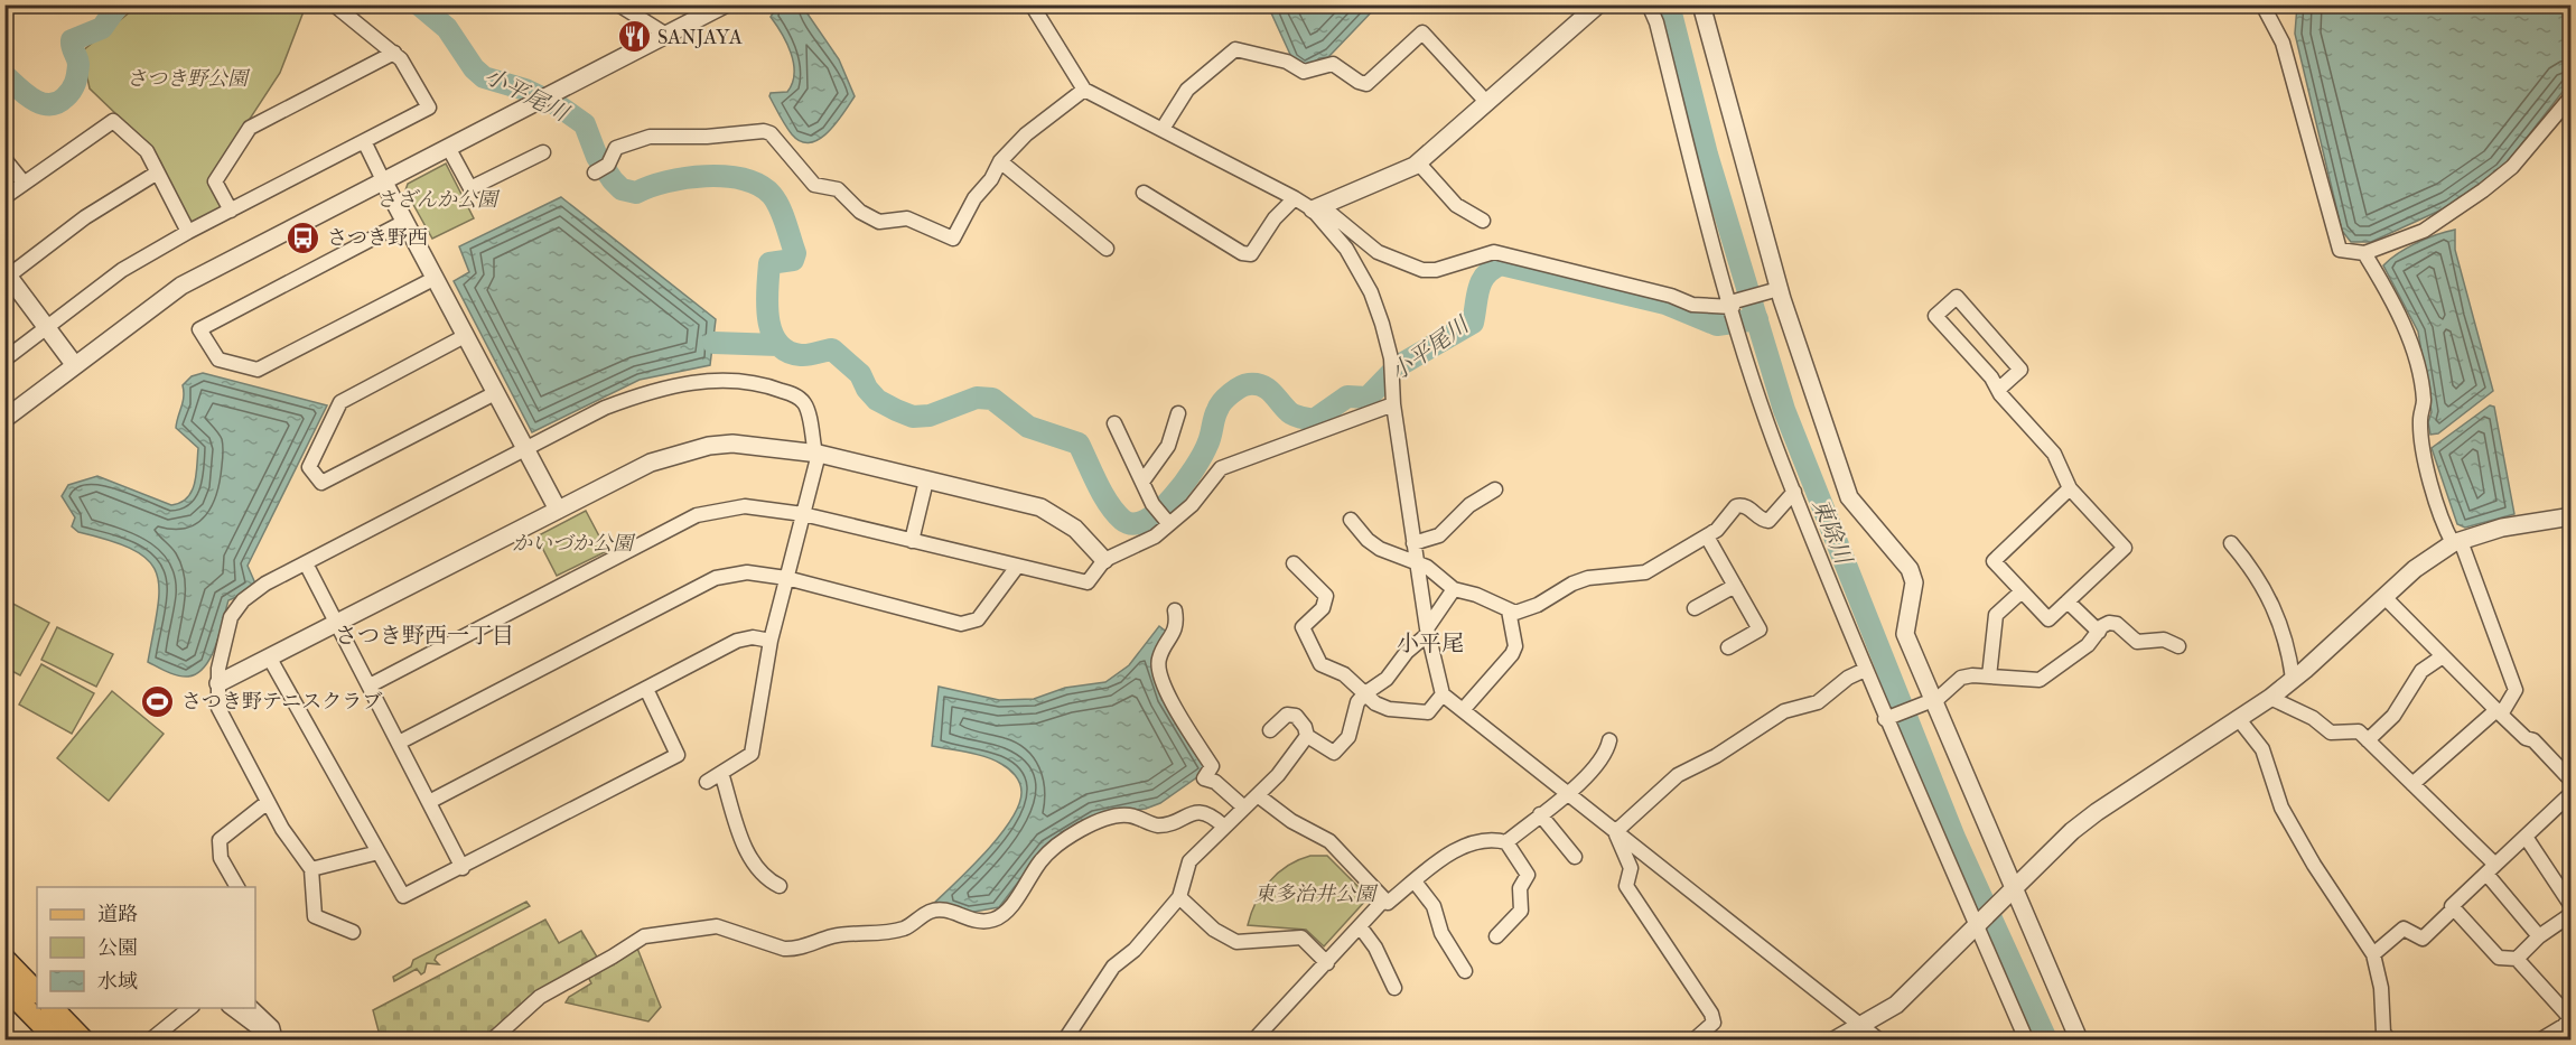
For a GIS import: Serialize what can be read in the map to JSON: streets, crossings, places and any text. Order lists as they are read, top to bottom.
{
  "districts": ["さつき野西一丁目", "小平尾"],
  "water": ["小平尾川", "東除川"],
  "parks": [
    "さつき野公園",
    "さざんか公園",
    "かいづか公園",
    "東多治井公園"
  ],
  "places": {
    "restaurant": ["SANJAYA"],
    "bus stop": ["さつき野西"],
    "sports": ["さつき野テニスクラブ"]
  },
  "legend": ["道路", "公園", "水域"]
}
